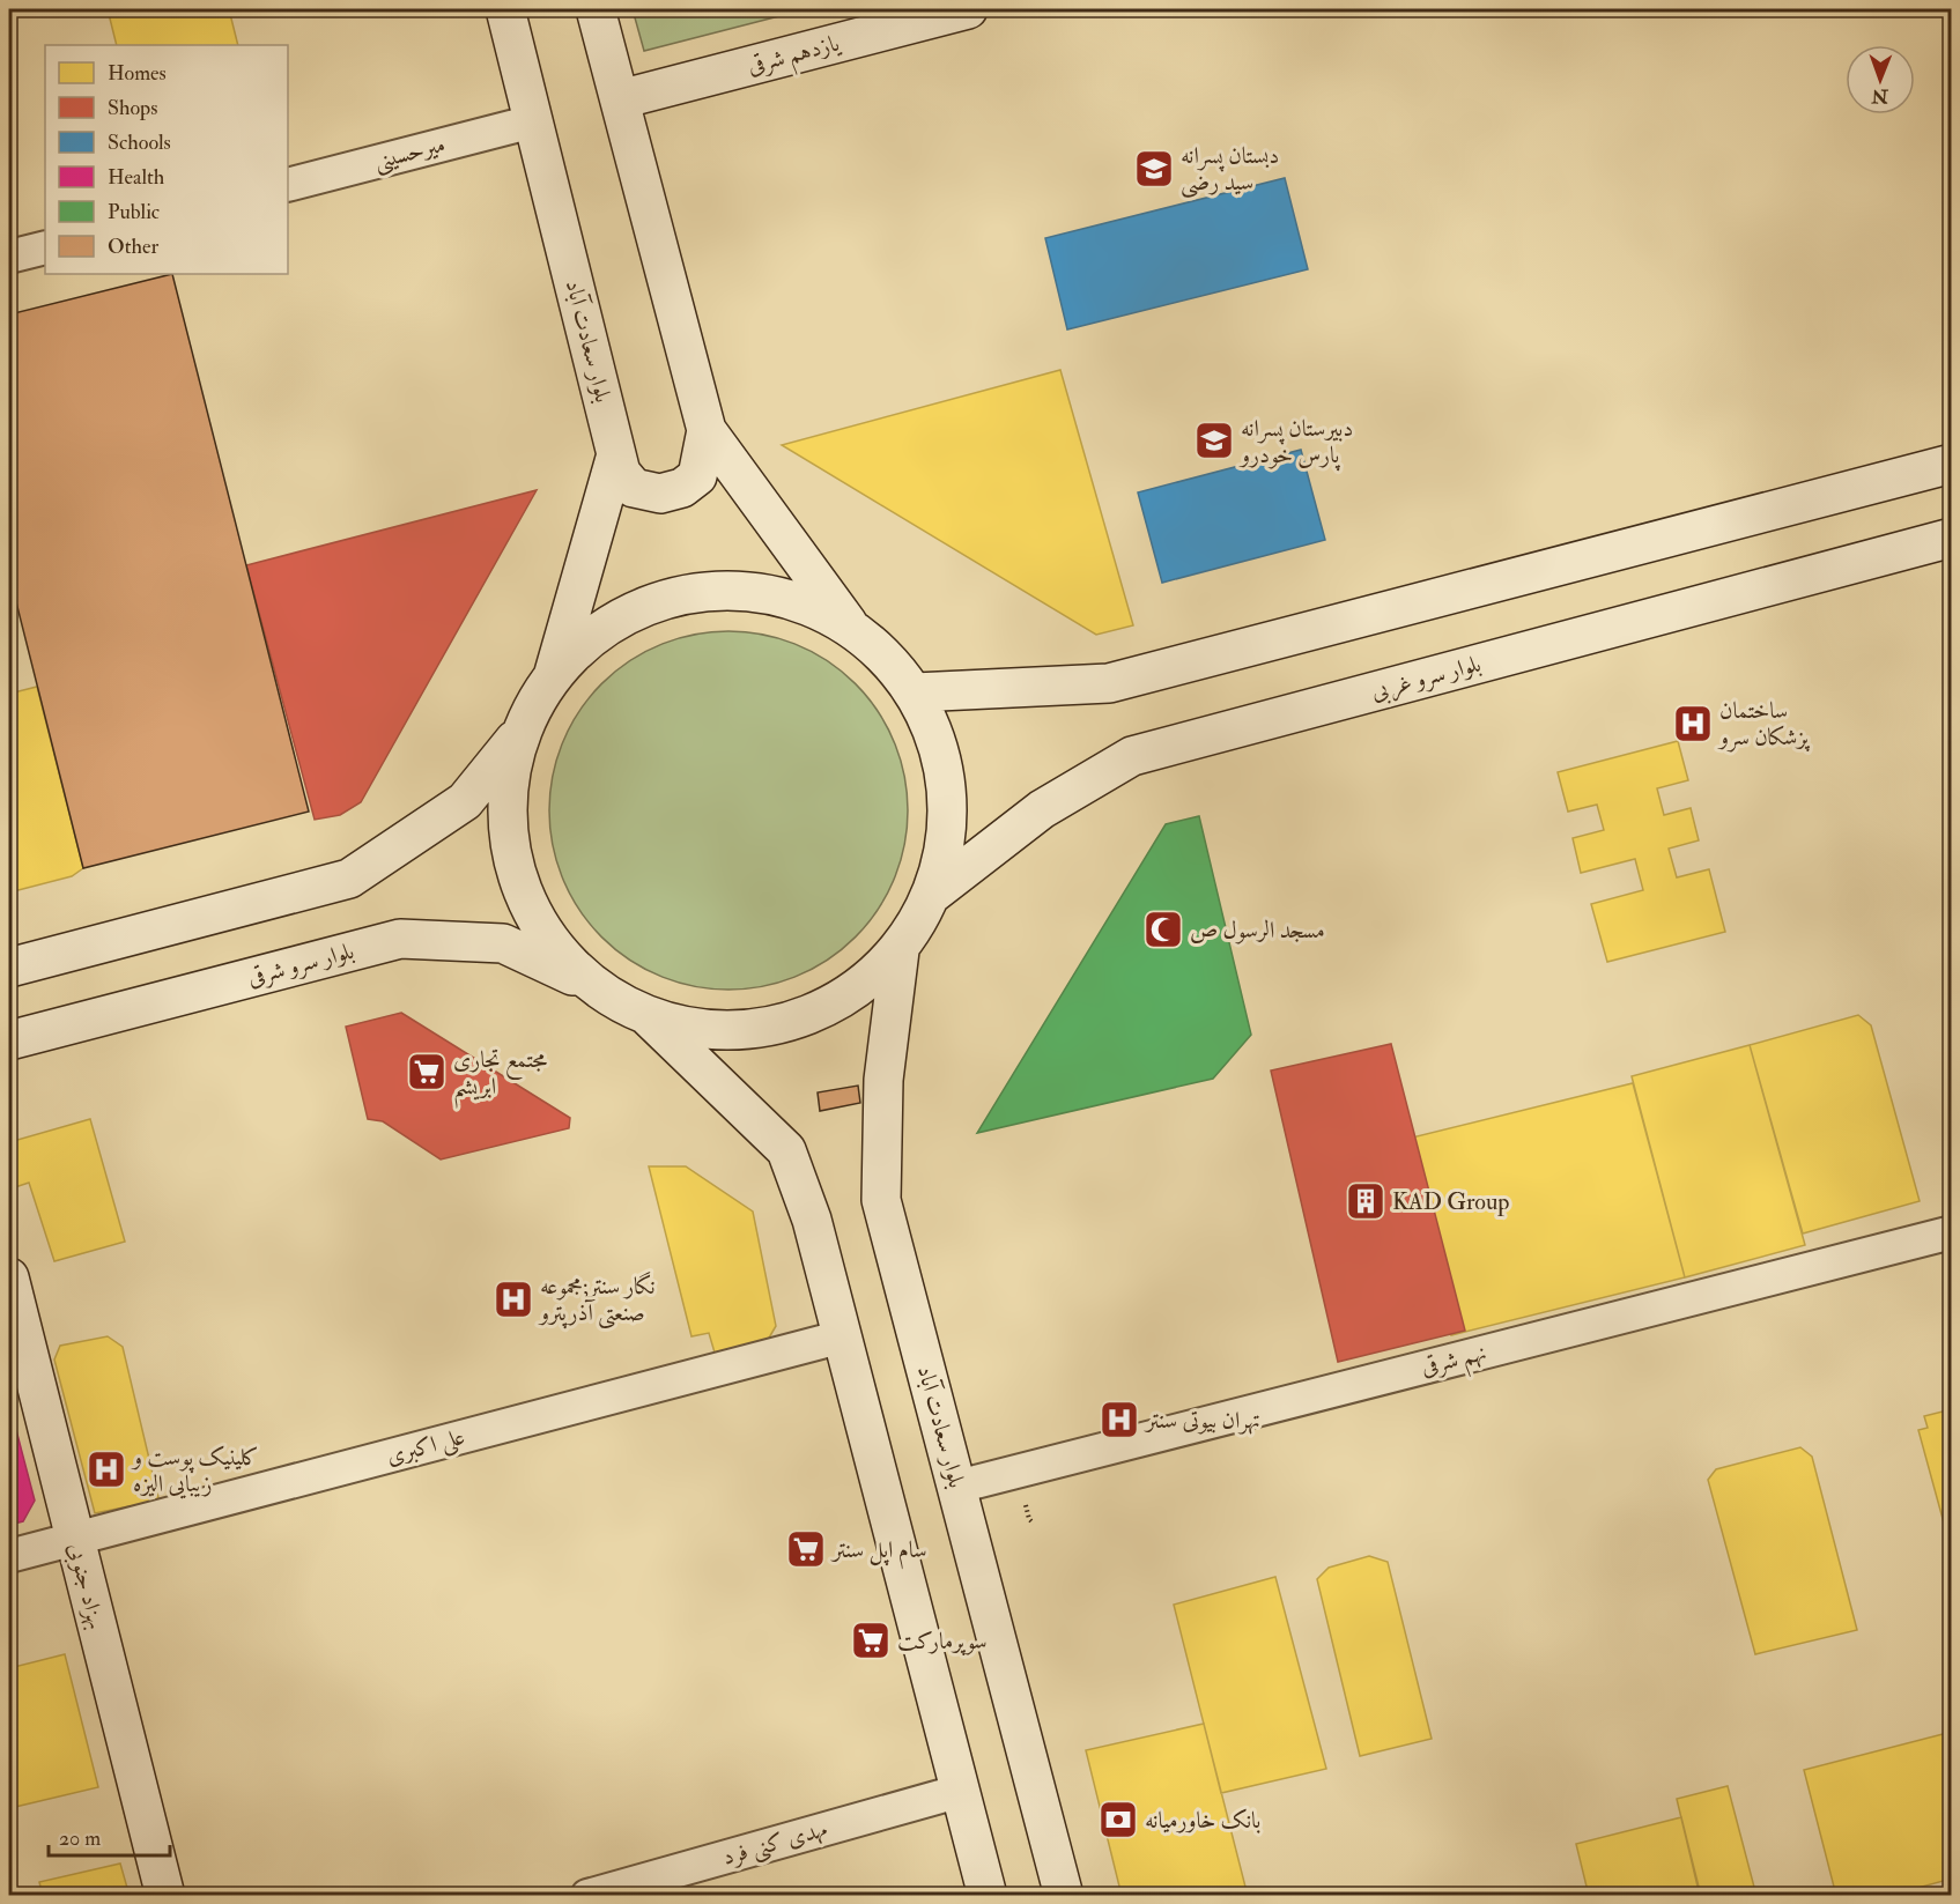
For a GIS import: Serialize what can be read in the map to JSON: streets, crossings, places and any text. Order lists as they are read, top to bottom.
{
  "streets": {
    "main road": [
      "یازدهم شرقی",
      "بلوار سعادت آباد",
      "بلوار سرو غربی",
      "بلوار سرو شرقی",
      "بهزاد جنوبی"
    ],
    "street": [
      "میرحسینی",
      "نهم شرقی",
      "علی اکبری",
      "مهدی کنی فرد"
    ]
  },
  "crossings": [
    ["میرحسینی", "بلوار سعادت آباد"],
    ["بلوار سعادت آباد", "نهم شرقی"],
    ["علی اکبری", "بهزاد جنوبی"]
  ],
  "places": {
    "school or university": ["دبستان پسرانه سید رضی", "دبیرستان پسرانه پارس خودرو"],
    "hospital": [
      "ساختمان پزشکان سرو",
      "نگار سنتر;مجموعه صنعتی آذرپترو",
      "تهران بیوتی سنتر",
      "کلینیک پوست و زیبایی الیزه"
    ],
    "mosque": ["مسجد الرسول ص"],
    "supermarket": ["مجتمع تجاری ابریشم", "سام اپل سنتر", "سوپرمارکت"],
    "building": ["KAD Group"],
    "bank": ["بانک خاورمیانه"]
  },
  "legend": [
    "Homes",
    "Shops",
    "Schools",
    "Health",
    "Public",
    "Other"
  ],
  "scale_bar": "20 m",
  "north": "bottom"
}
